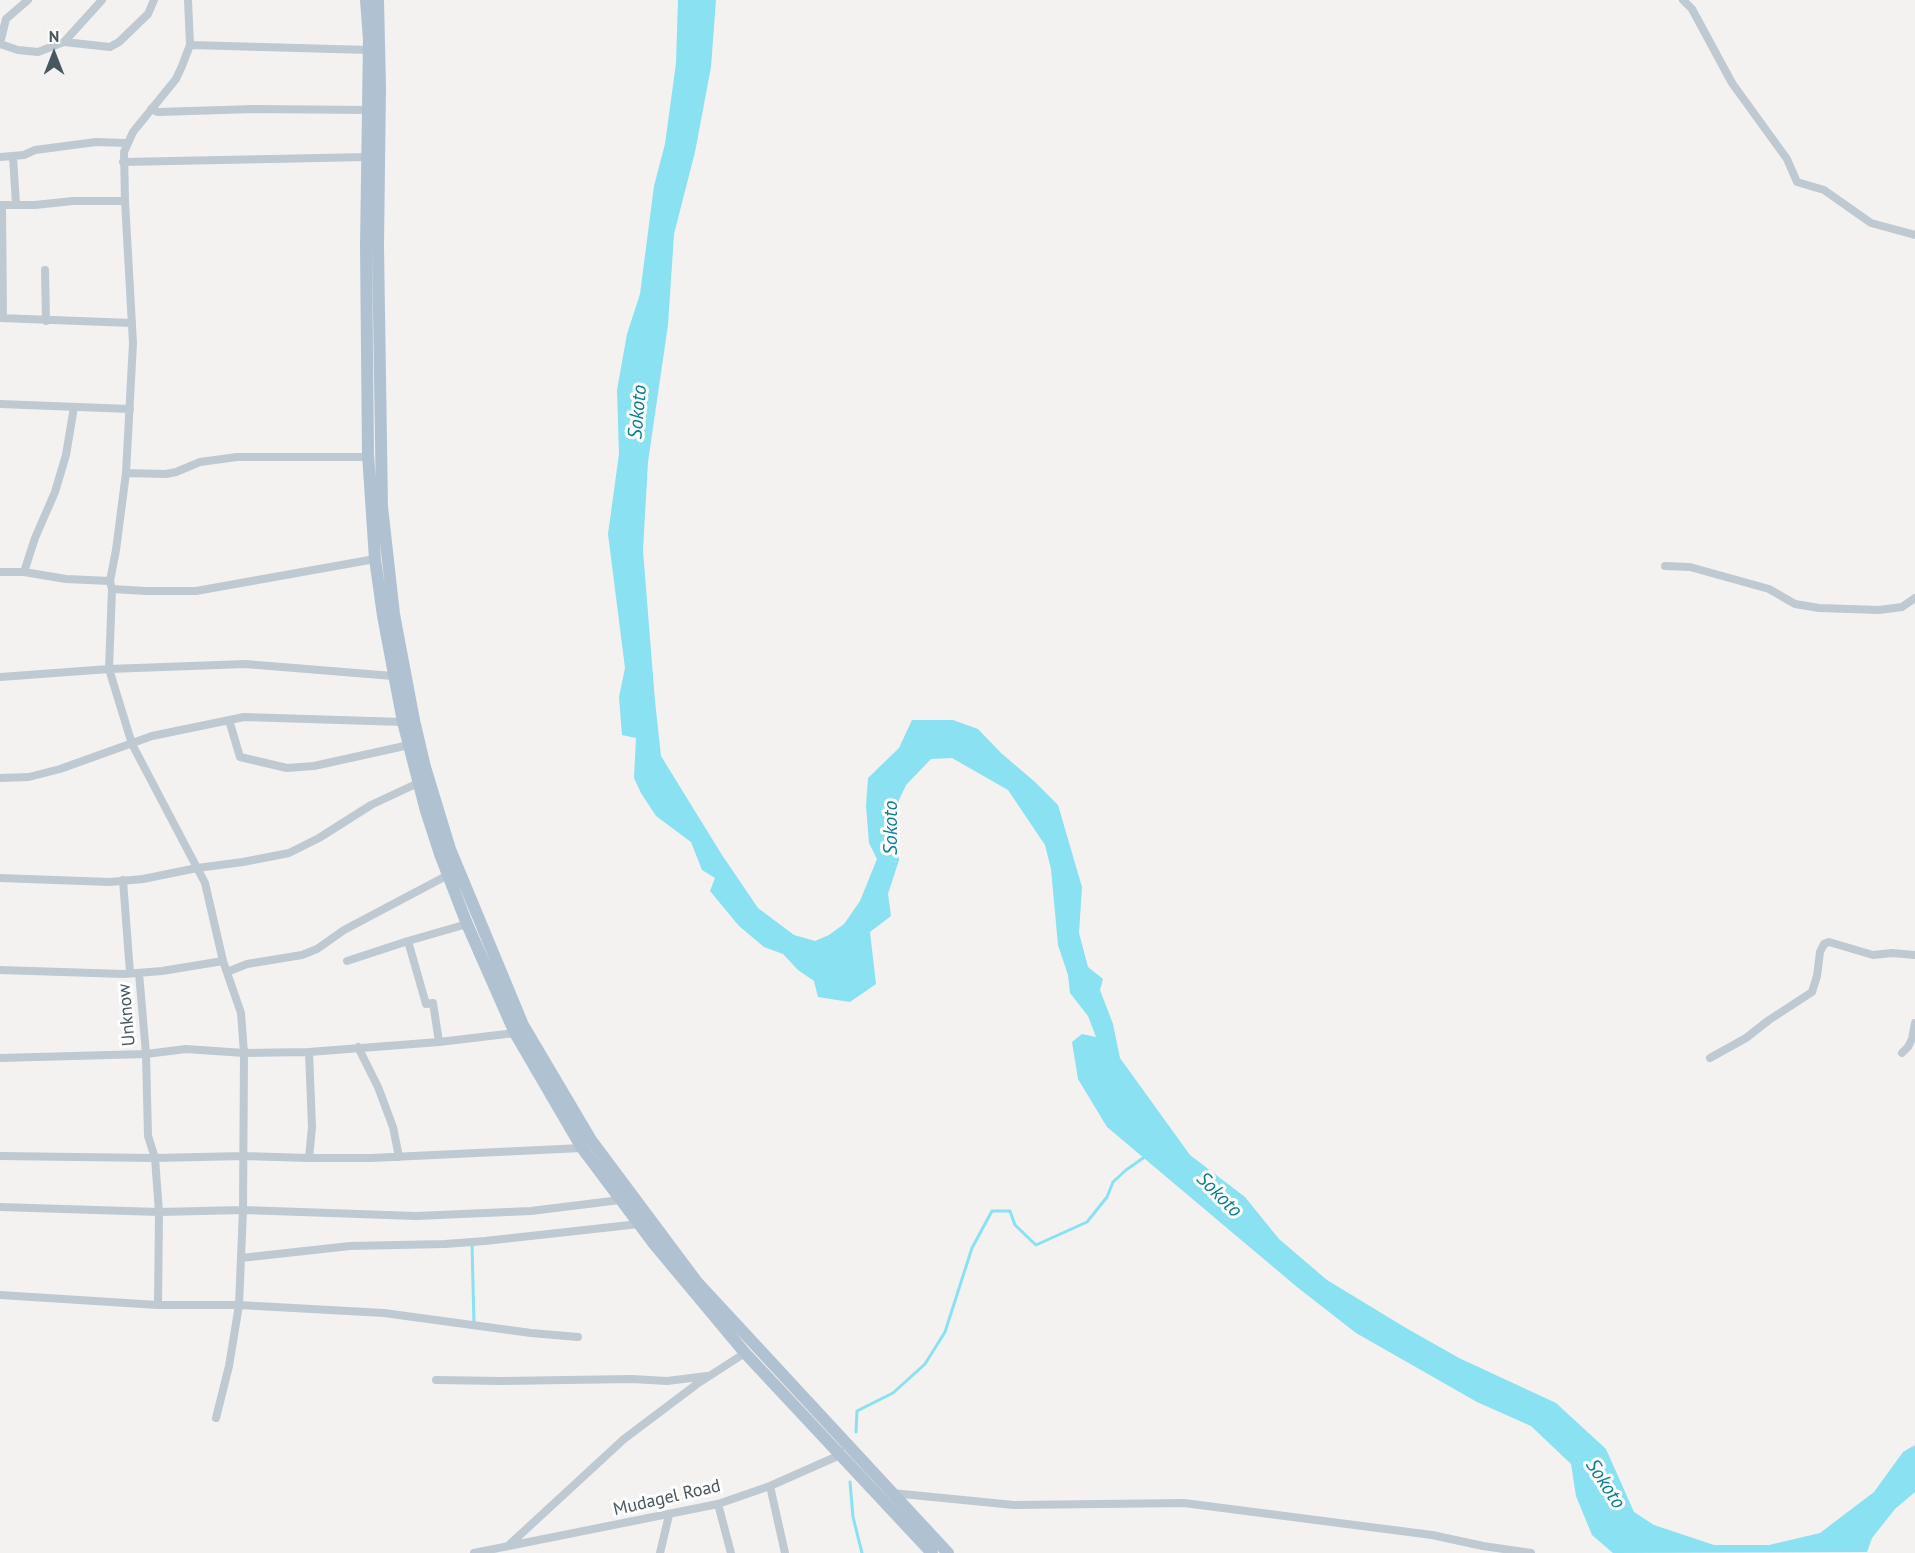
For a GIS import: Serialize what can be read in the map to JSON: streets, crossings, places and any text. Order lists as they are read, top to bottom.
{
  "streets": {
    "street": ["Unknow", "Mudagel Road"]
  },
  "water": ["Sokoto"],
  "north": "top"
}
